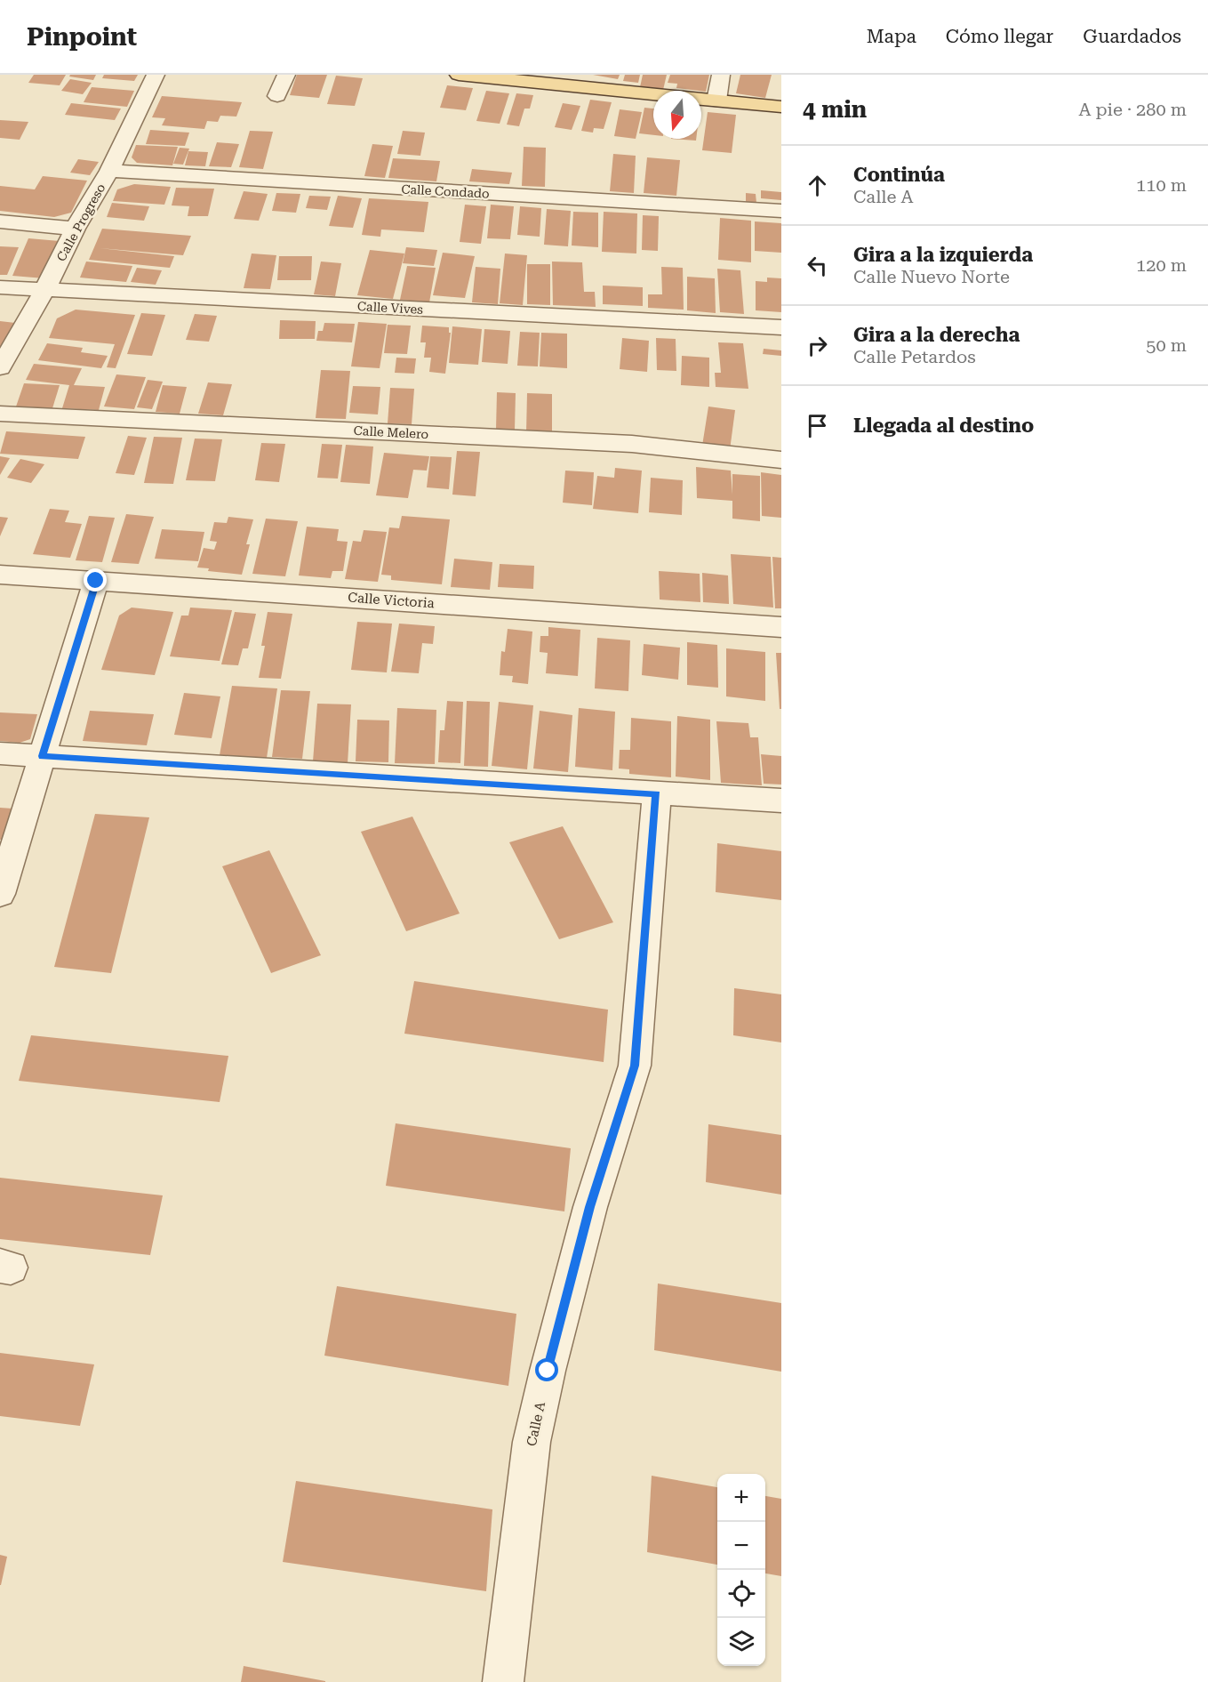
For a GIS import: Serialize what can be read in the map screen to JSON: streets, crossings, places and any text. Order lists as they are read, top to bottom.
{
  "streets": {
    "street": [
      "Calle Condado",
      "Calle Progreso",
      "Calle Vives",
      "Calle Melero",
      "Calle Victoria",
      "Calle A"
    ]
  },
  "crossings": [
    ["Calle Condado", "Calle Progreso"],
    ["Calle Progreso", "Calle Vives"]
  ],
  "north": "bottom",
  "page": {
    "header": "Pinpoint",
    "nav": ["Mapa", "Cómo llegar", "Guardados"],
    "heading": ["4 min", "A pie · 280 m"],
    "list": [
      ["Continúa", "Calle A", "110 m"],
      ["Gira a la izquierda", "Calle Nuevo Norte", "120 m"],
      ["Gira a la derecha", "Calle Petardos", "50 m"],
      "Llegada al destino"
    ],
    "map_buttons": ["+", "−"]
  }
}
